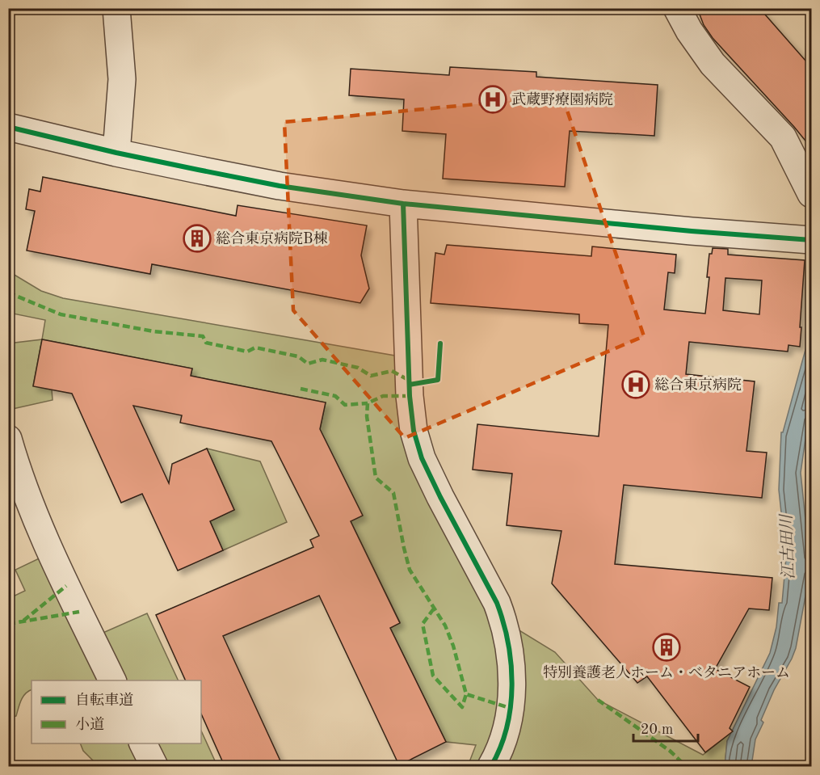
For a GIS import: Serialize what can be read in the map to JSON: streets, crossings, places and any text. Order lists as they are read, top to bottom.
{
  "water": ["江古田川"],
  "places": {
    "hospital": ["武蔵野療園病院", "総合東京病院"],
    "building": ["総合東京病院B棟", "特別養護老人ホーム・ベタニアホーム"]
  },
  "legend": ["自転車道", "小道"],
  "scale_bar": "20 m"
}
